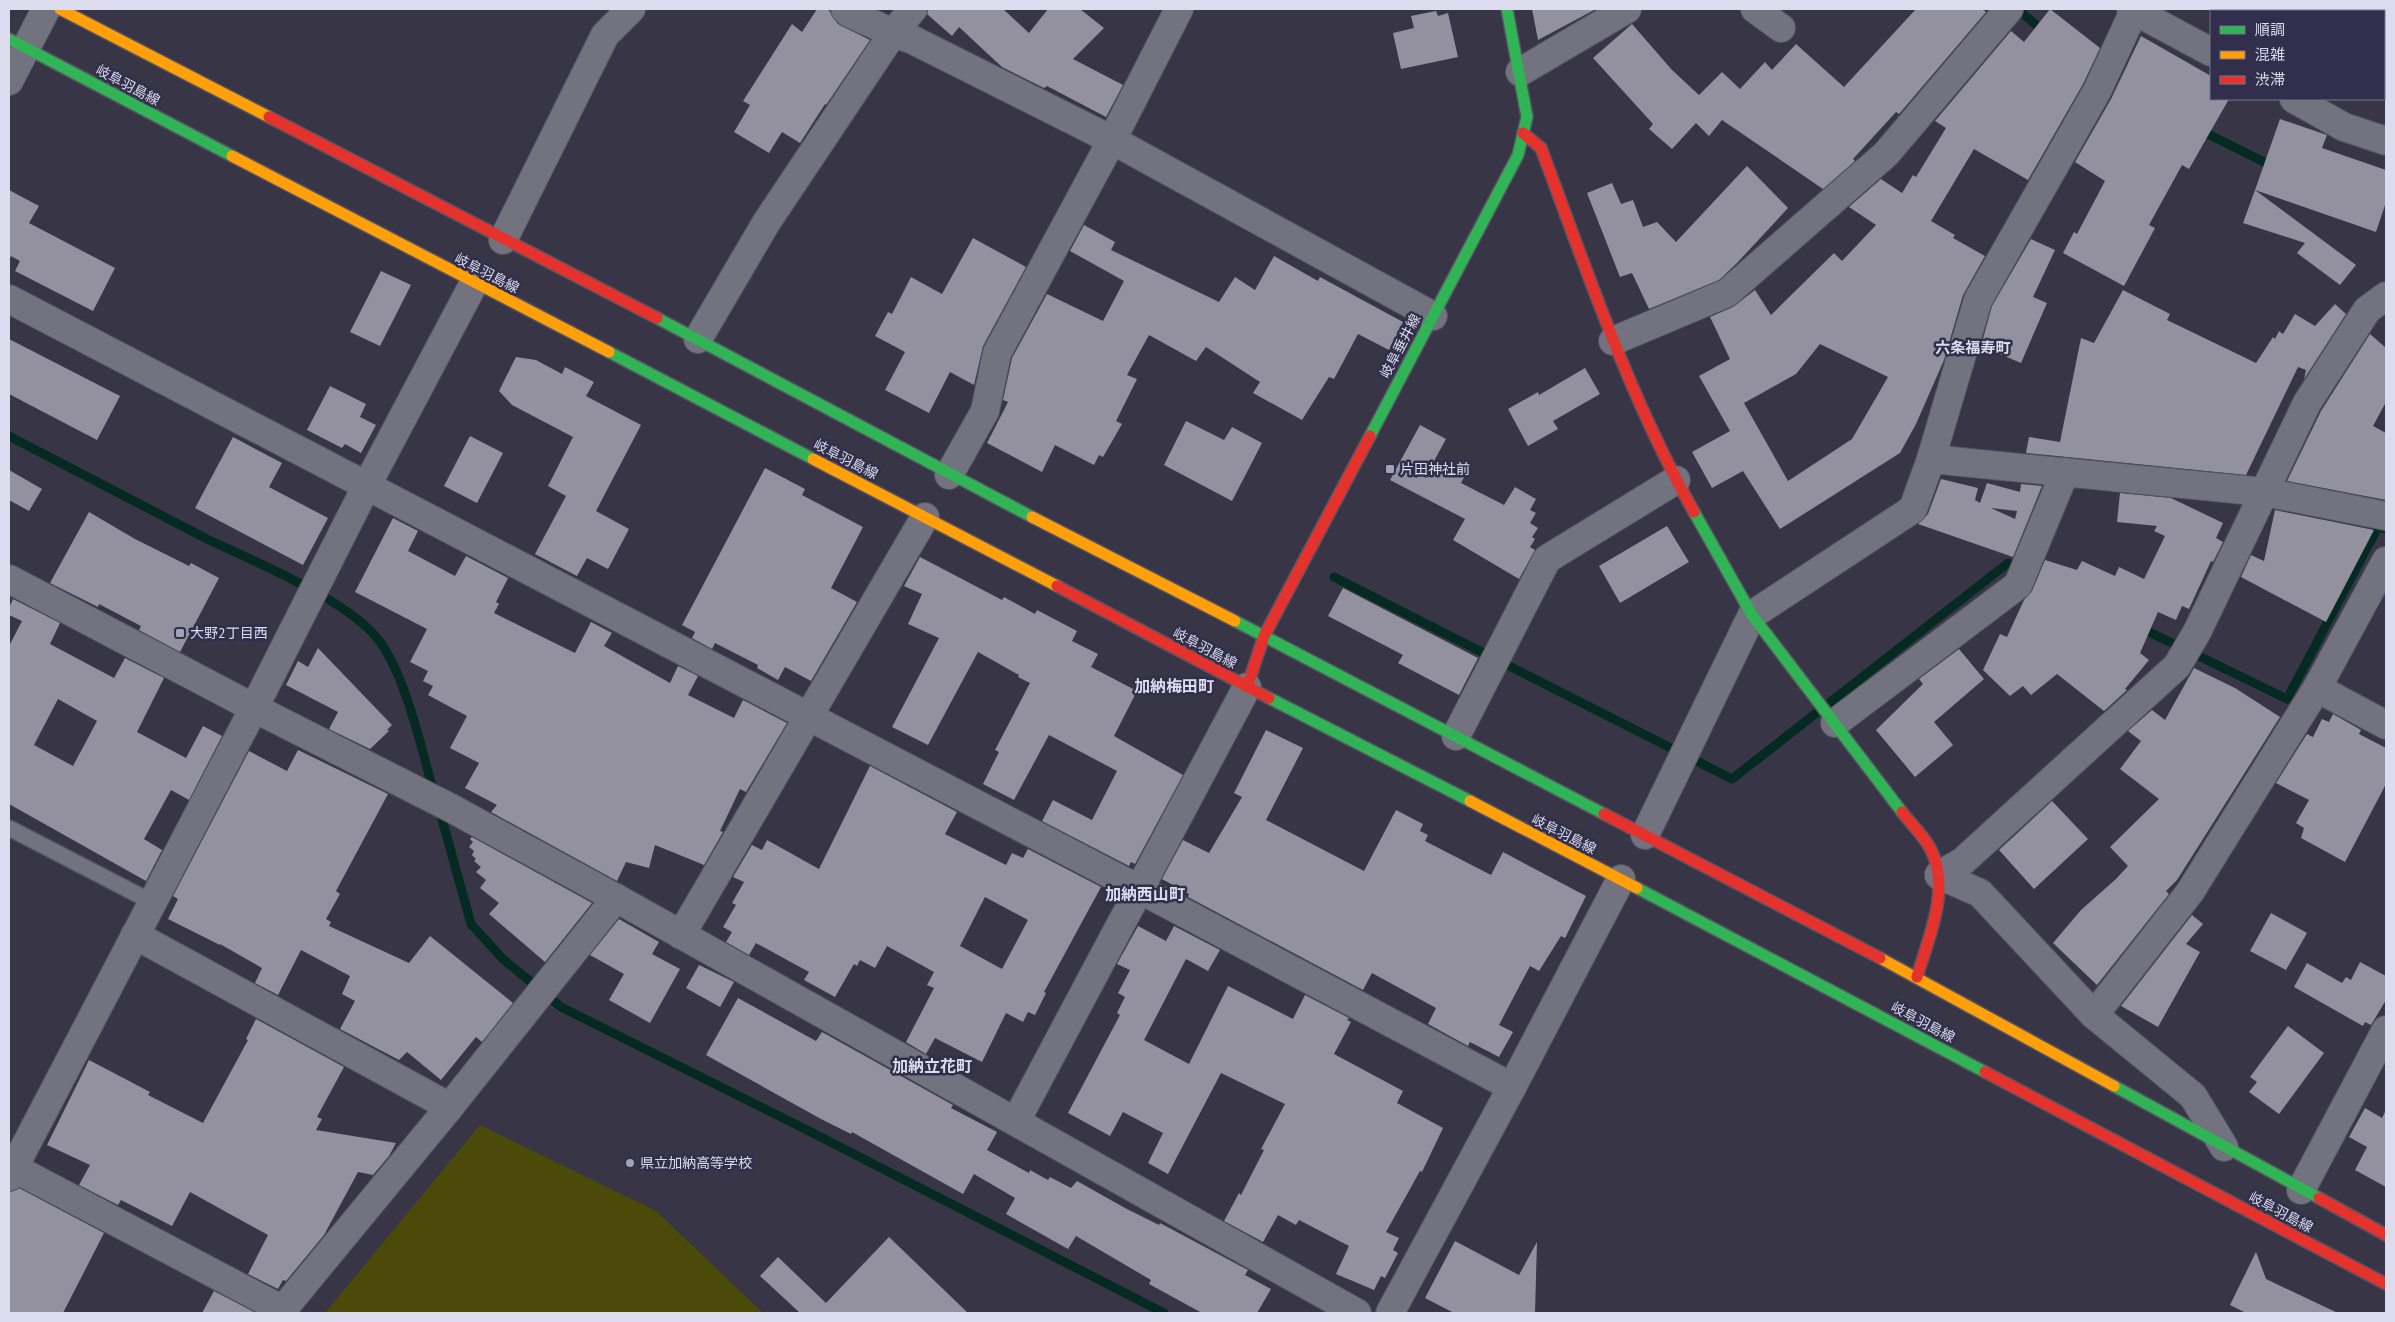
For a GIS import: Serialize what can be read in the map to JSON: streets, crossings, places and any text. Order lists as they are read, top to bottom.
{
  "streets": {
    "main road": ["岐阜羽島線", "岐阜垂井線"]
  },
  "crossings": [
    ["岐阜羽島線", "岐阜垂井線"]
  ],
  "districts": [
    "六条福寿町",
    "加納梅田町",
    "加納西山町",
    "加納立花町"
  ],
  "places": {
    "transit": ["片田神社前", "大野2丁目西"],
    "other": ["県立加納高等学校"]
  },
  "legend": ["順調", "混雑", "渋滞"]
}
